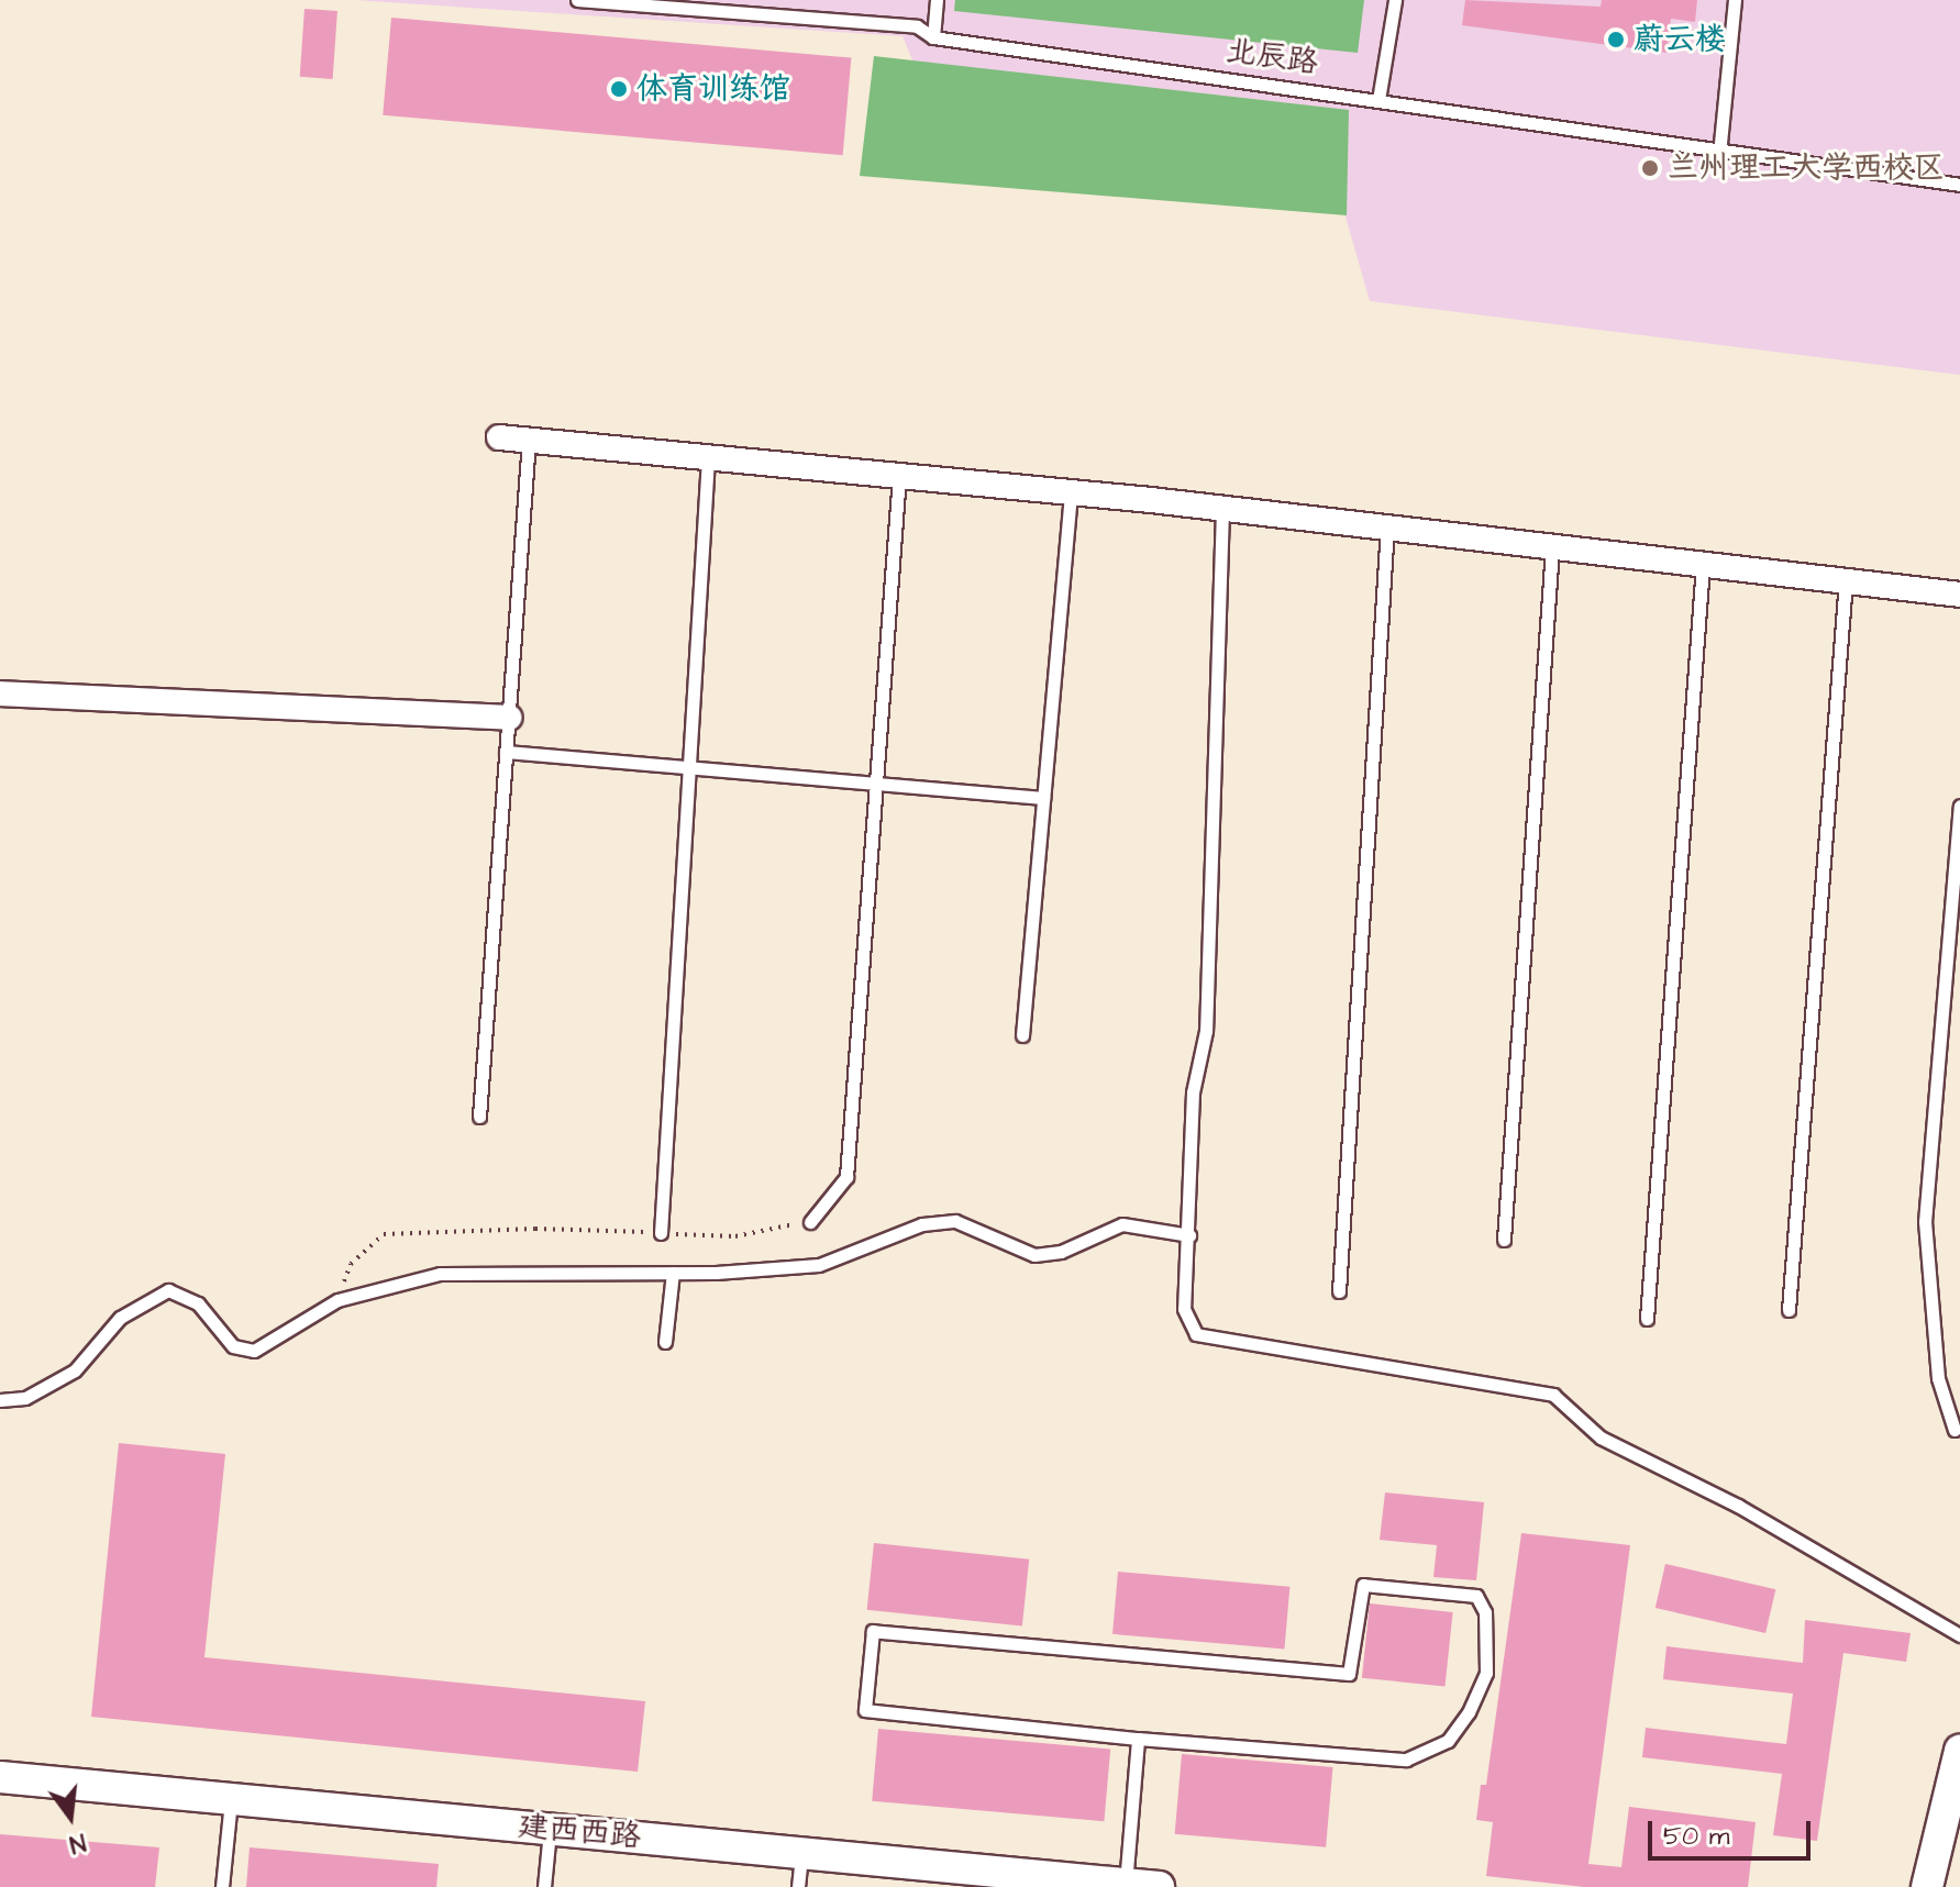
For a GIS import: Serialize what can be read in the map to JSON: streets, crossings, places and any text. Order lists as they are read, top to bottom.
{
  "streets": {
    "street": ["建西西路"],
    "lane": ["北辰路"]
  },
  "places": ["蔚云楼", "体育训练馆", "兰州理工大学西校区"],
  "scale_bar": "50 m",
  "north": "bottom"
}
